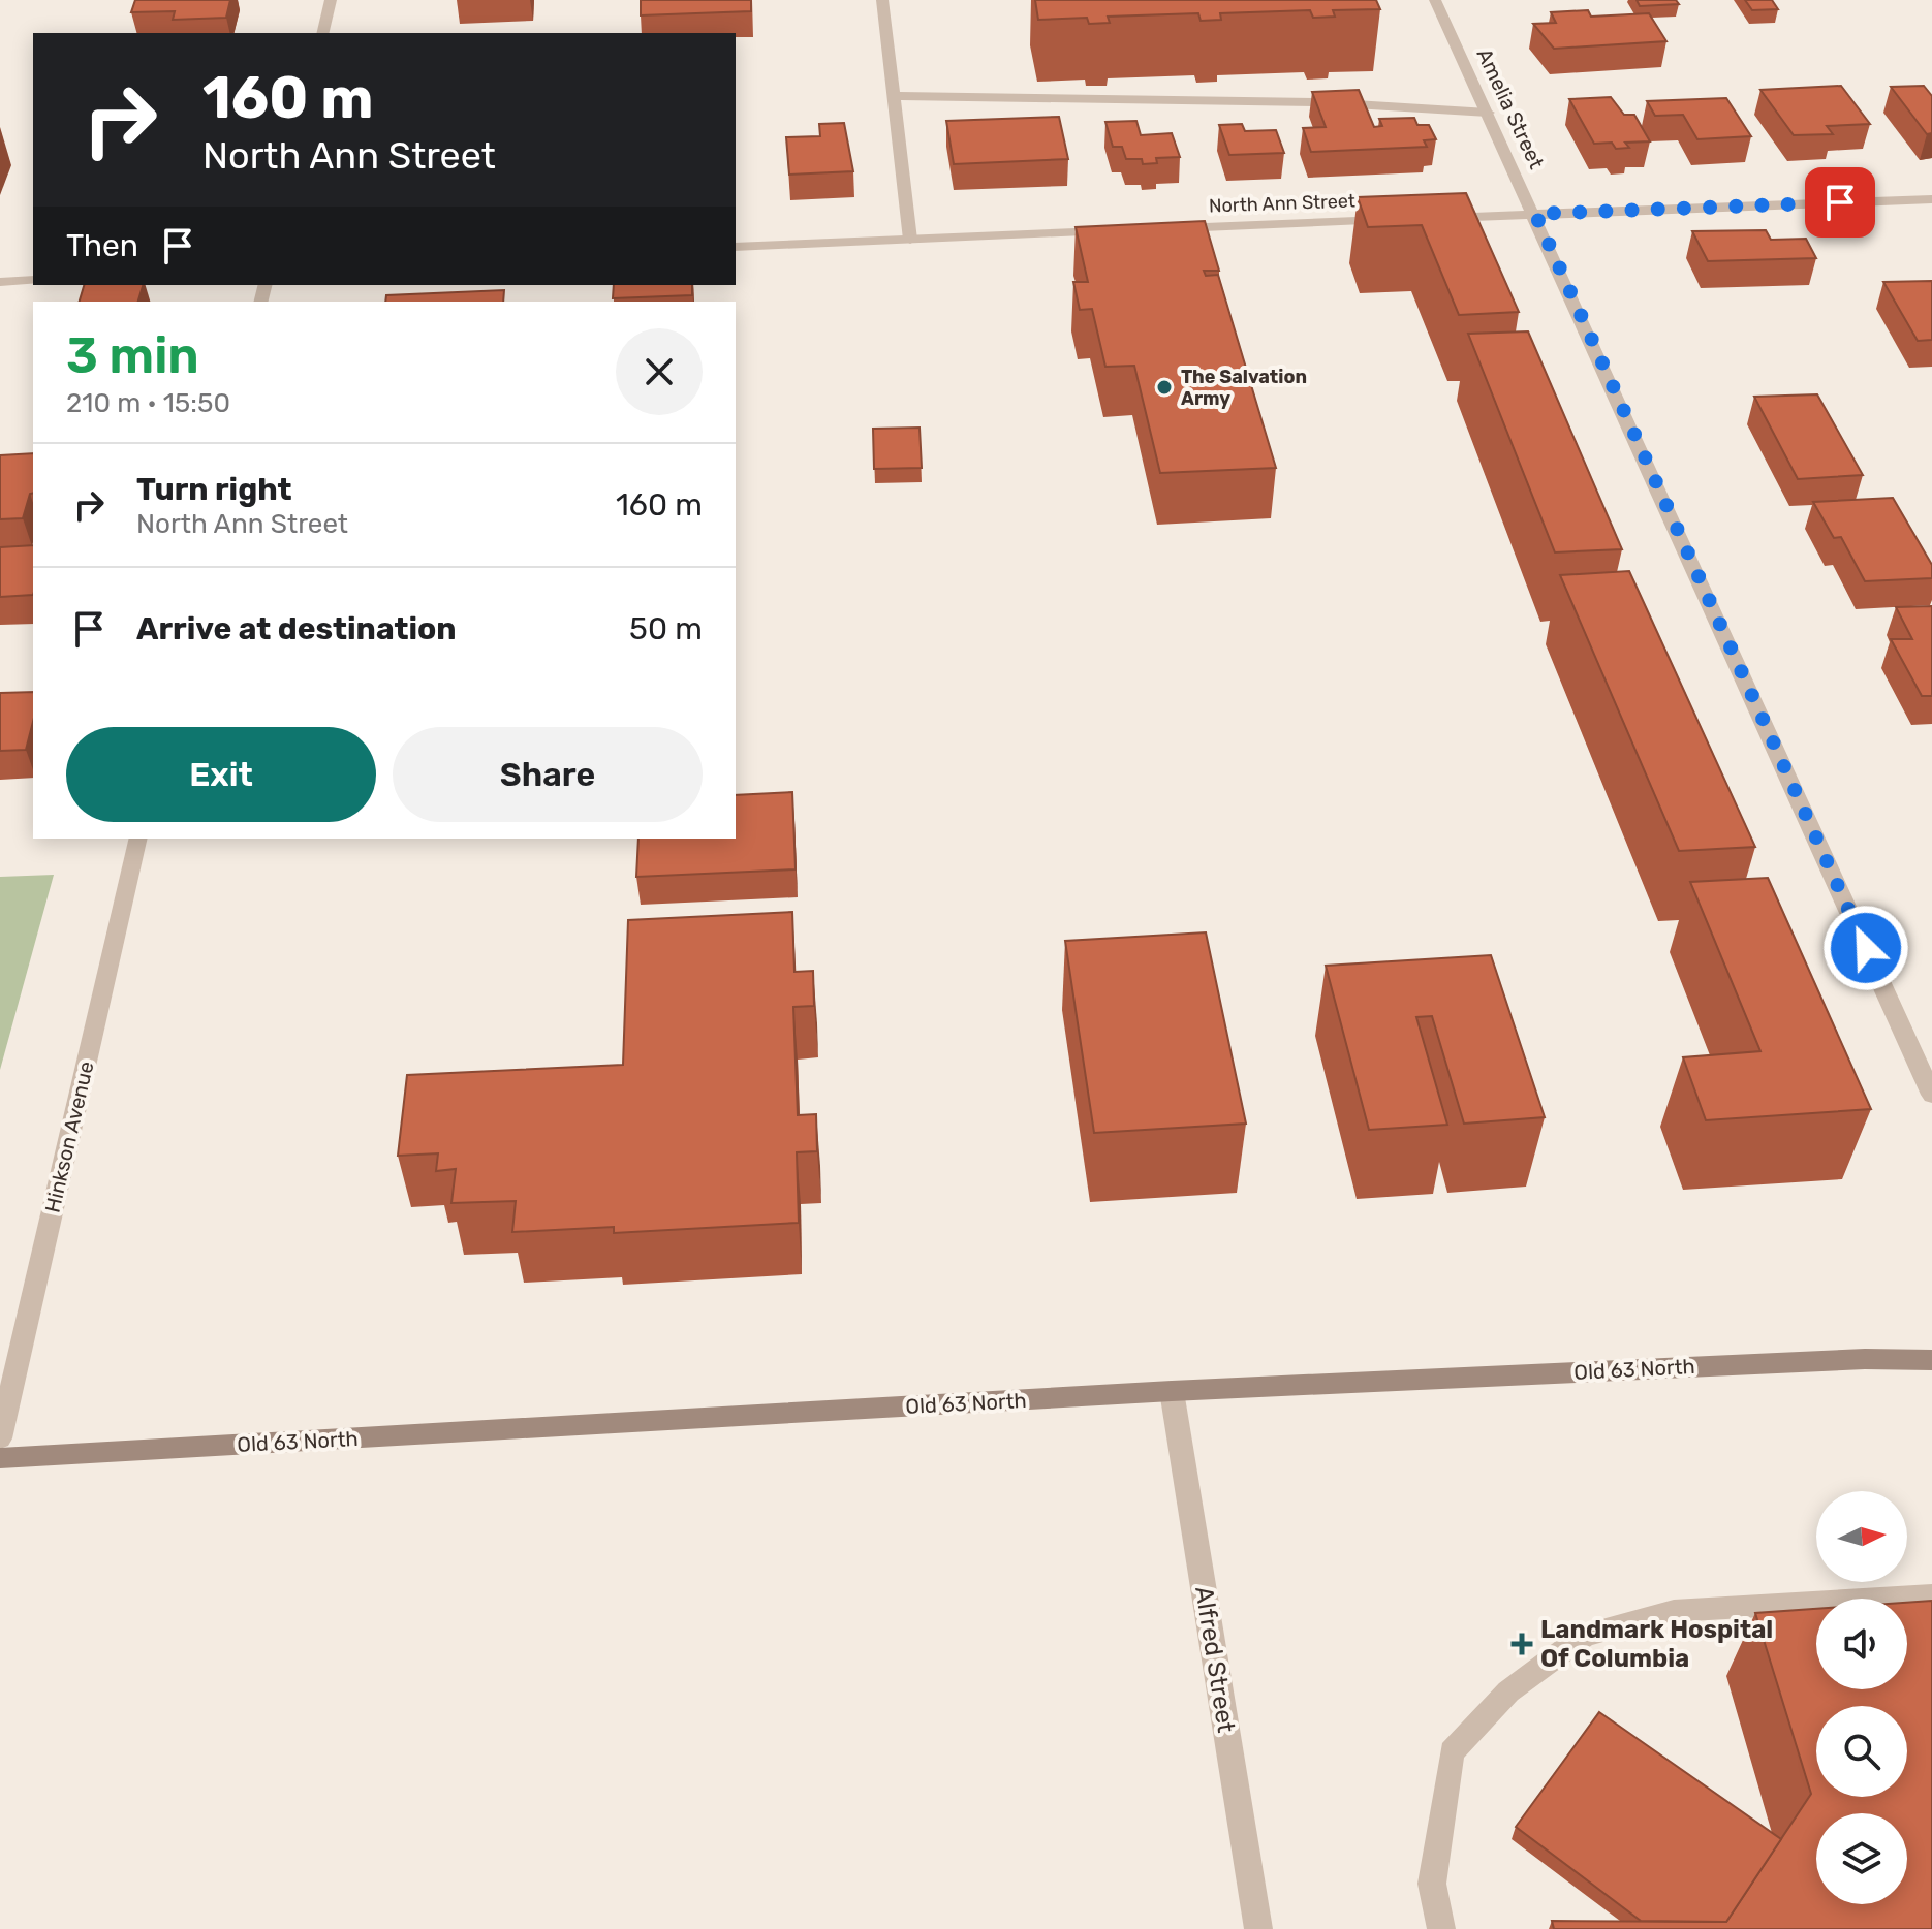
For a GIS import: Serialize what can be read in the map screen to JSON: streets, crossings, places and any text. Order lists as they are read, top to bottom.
{
  "streets": {
    "main road": ["Old 63 North"],
    "street": [
      "Amelia Street",
      "North Ann Street",
      "Hinkson Avenue",
      "Alfred Street"
    ]
  },
  "crossings": [
    ["Old 63 North", "Alfred Street"]
  ],
  "places": {
    "other": ["The Salvation Army"],
    "health": ["Landmark Hospital Of Columbia"]
  },
  "north": "right",
  "page": {
    "turn": ["160 m", "North Ann Street"],
    "then": "Then",
    "heading": ["3 min", "210 m · 15:50"],
    "list": [
      {
        "name": "Turn right",
        "note": "North Ann Street",
        "value": "160 m"
      },
      {
        "name": "Arrive at destination",
        "value": "50 m"
      }
    ],
    "buttons": ["Exit", "Share"]
  }
}
